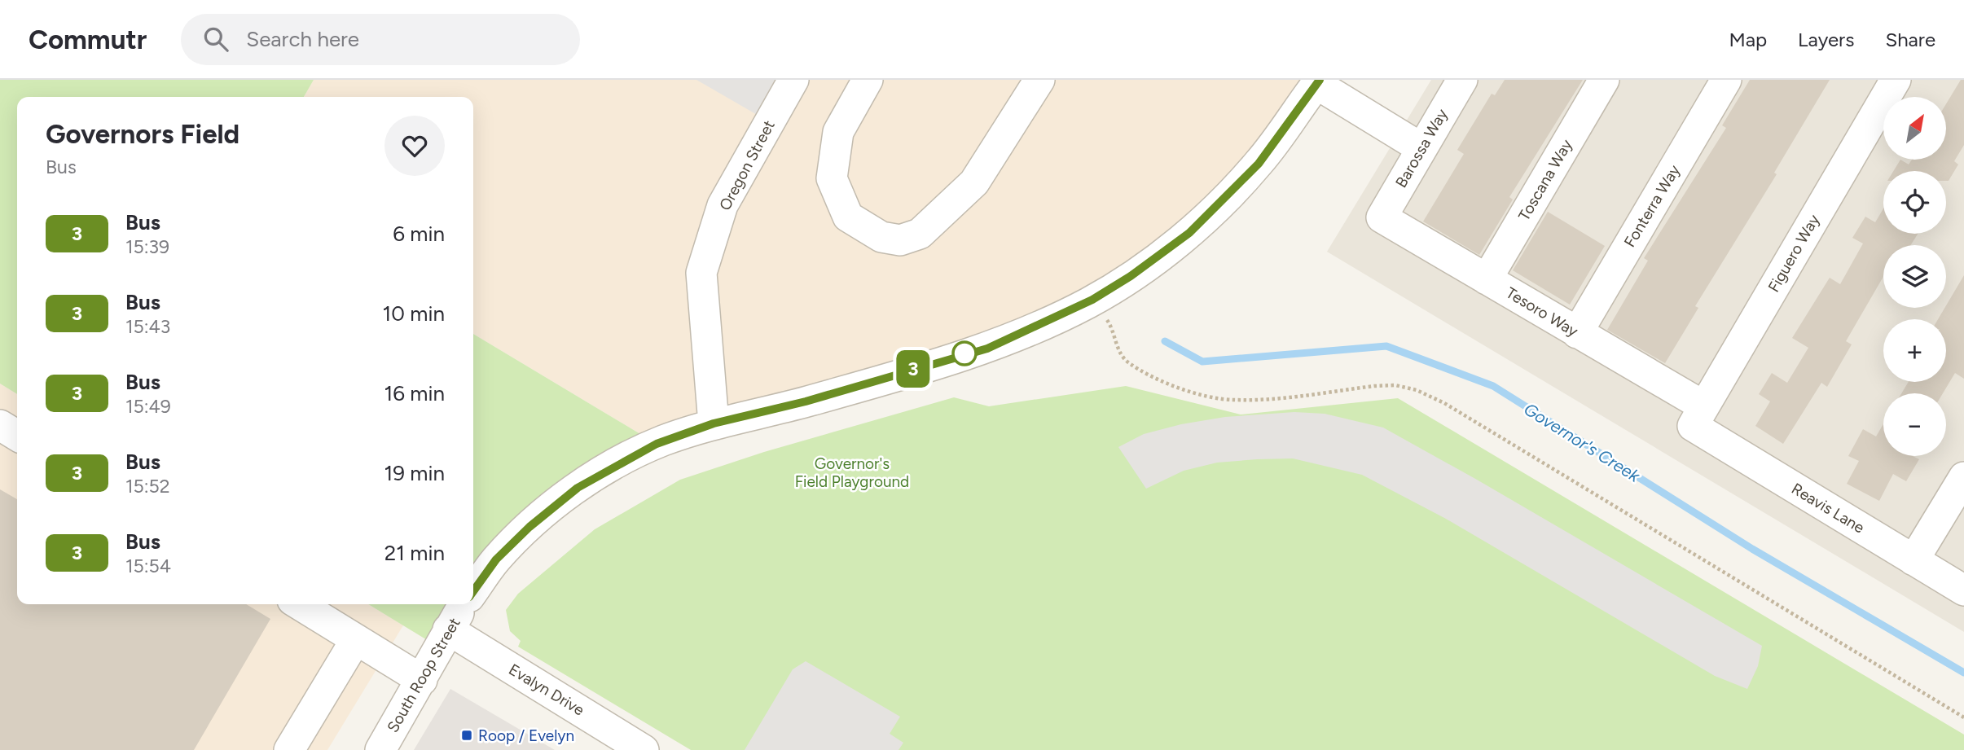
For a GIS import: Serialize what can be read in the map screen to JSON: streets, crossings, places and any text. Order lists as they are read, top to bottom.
{
  "streets": {
    "street": [
      "Barossa Way",
      "Oregon Street",
      "Toscana Way",
      "Fonterra Way",
      "Figuero Way",
      "Tesoro Way",
      "Reavis Lane",
      "South Roop Street",
      "Evalyn Drive"
    ]
  },
  "crossings": [
    ["Barossa Way", "Tesoro Way"],
    ["Oregon Street", "South Roop Street"],
    ["Toscana Way", "Tesoro Way"],
    ["Fonterra Way", "Tesoro Way"],
    ["Figuero Way", "Tesoro Way"],
    ["Figuero Way", "Reavis Lane"],
    ["Tesoro Way", "Reavis Lane"],
    ["South Roop Street", "Evalyn Drive"]
  ],
  "water": ["Governor's Creek"],
  "parks": ["Governor's Field Playground"],
  "places": {
    "transit": ["Roop / Evelyn"]
  },
  "lines": ["bus line 3"],
  "north": "top right",
  "page": {
    "header": "Commutr",
    "search": "Search here",
    "nav": ["Map", "Layers", "Share"],
    "on_map": "3",
    "map_buttons": ["+", "−"],
    "heading": ["Governors Field", "Bus"],
    "list": [
      {
        "mark": "3",
        "name": "Bus",
        "note": "15:39",
        "value": "6 min"
      },
      {
        "mark": "3",
        "name": "Bus",
        "note": "15:43",
        "value": "10 min"
      },
      {
        "mark": "3",
        "name": "Bus",
        "note": "15:49",
        "value": "16 min"
      },
      {
        "mark": "3",
        "name": "Bus",
        "note": "15:52",
        "value": "19 min"
      },
      {
        "mark": "3",
        "name": "Bus",
        "note": "15:54",
        "value": "21 min"
      }
    ]
  }
}
